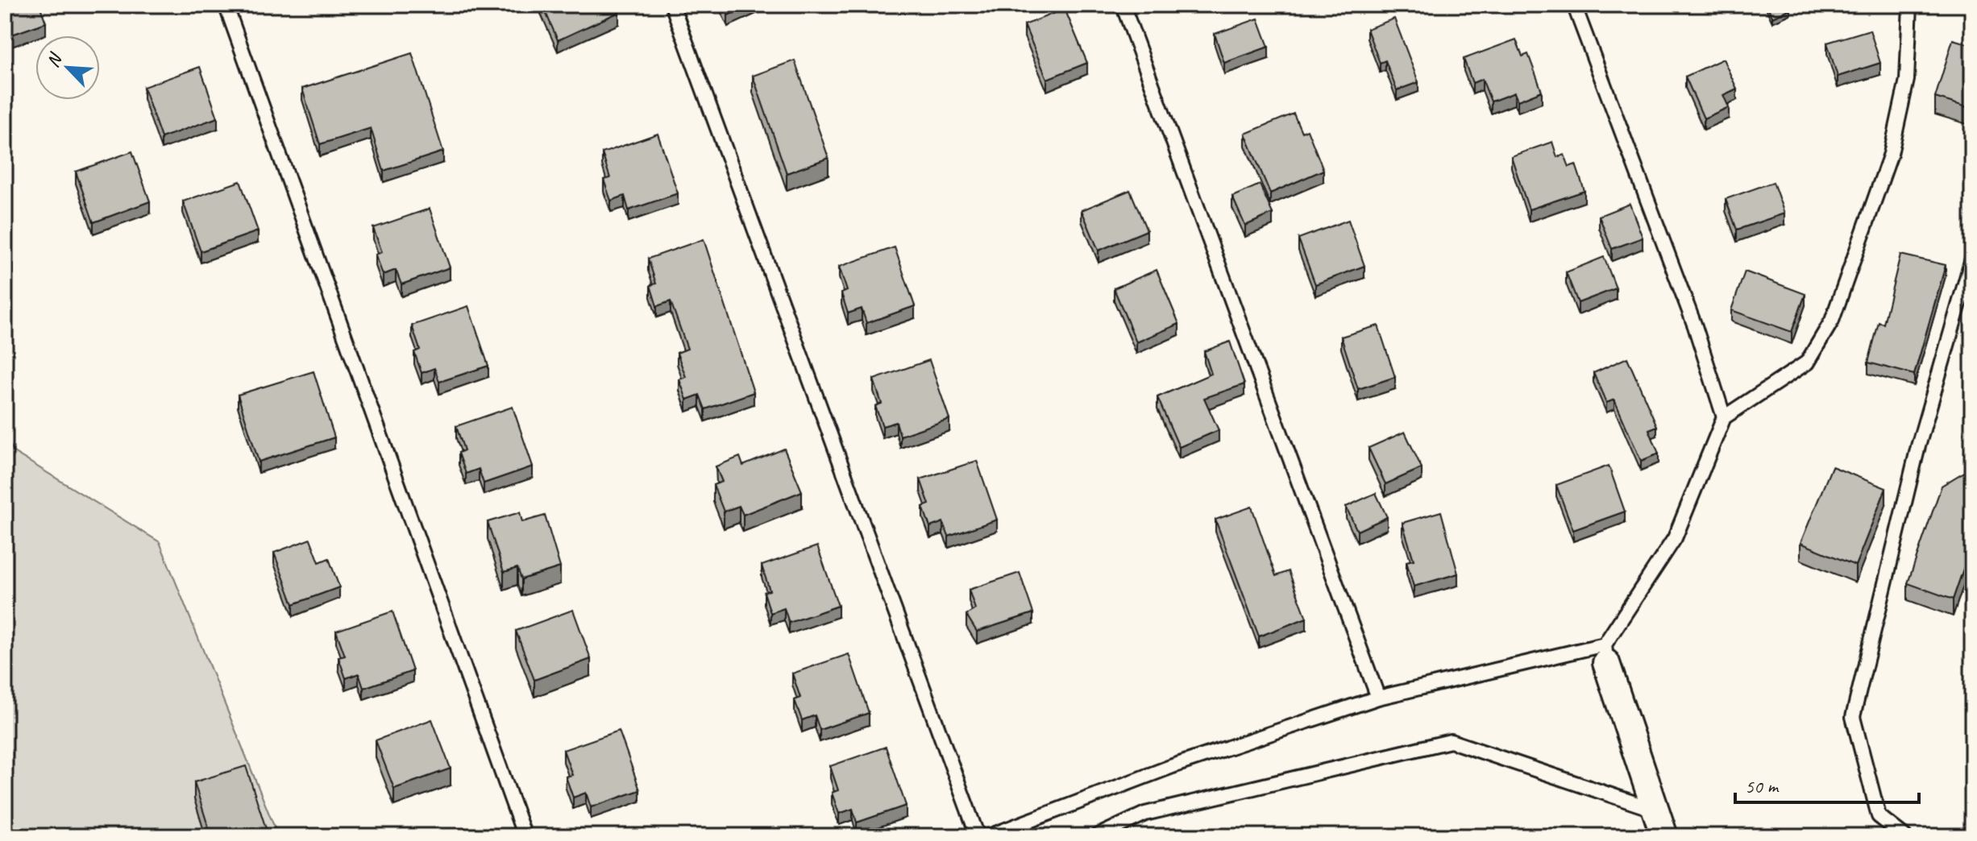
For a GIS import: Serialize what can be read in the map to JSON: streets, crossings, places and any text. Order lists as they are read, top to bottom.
{
  "scale_bar": "50 m",
  "north": "top left"
}
